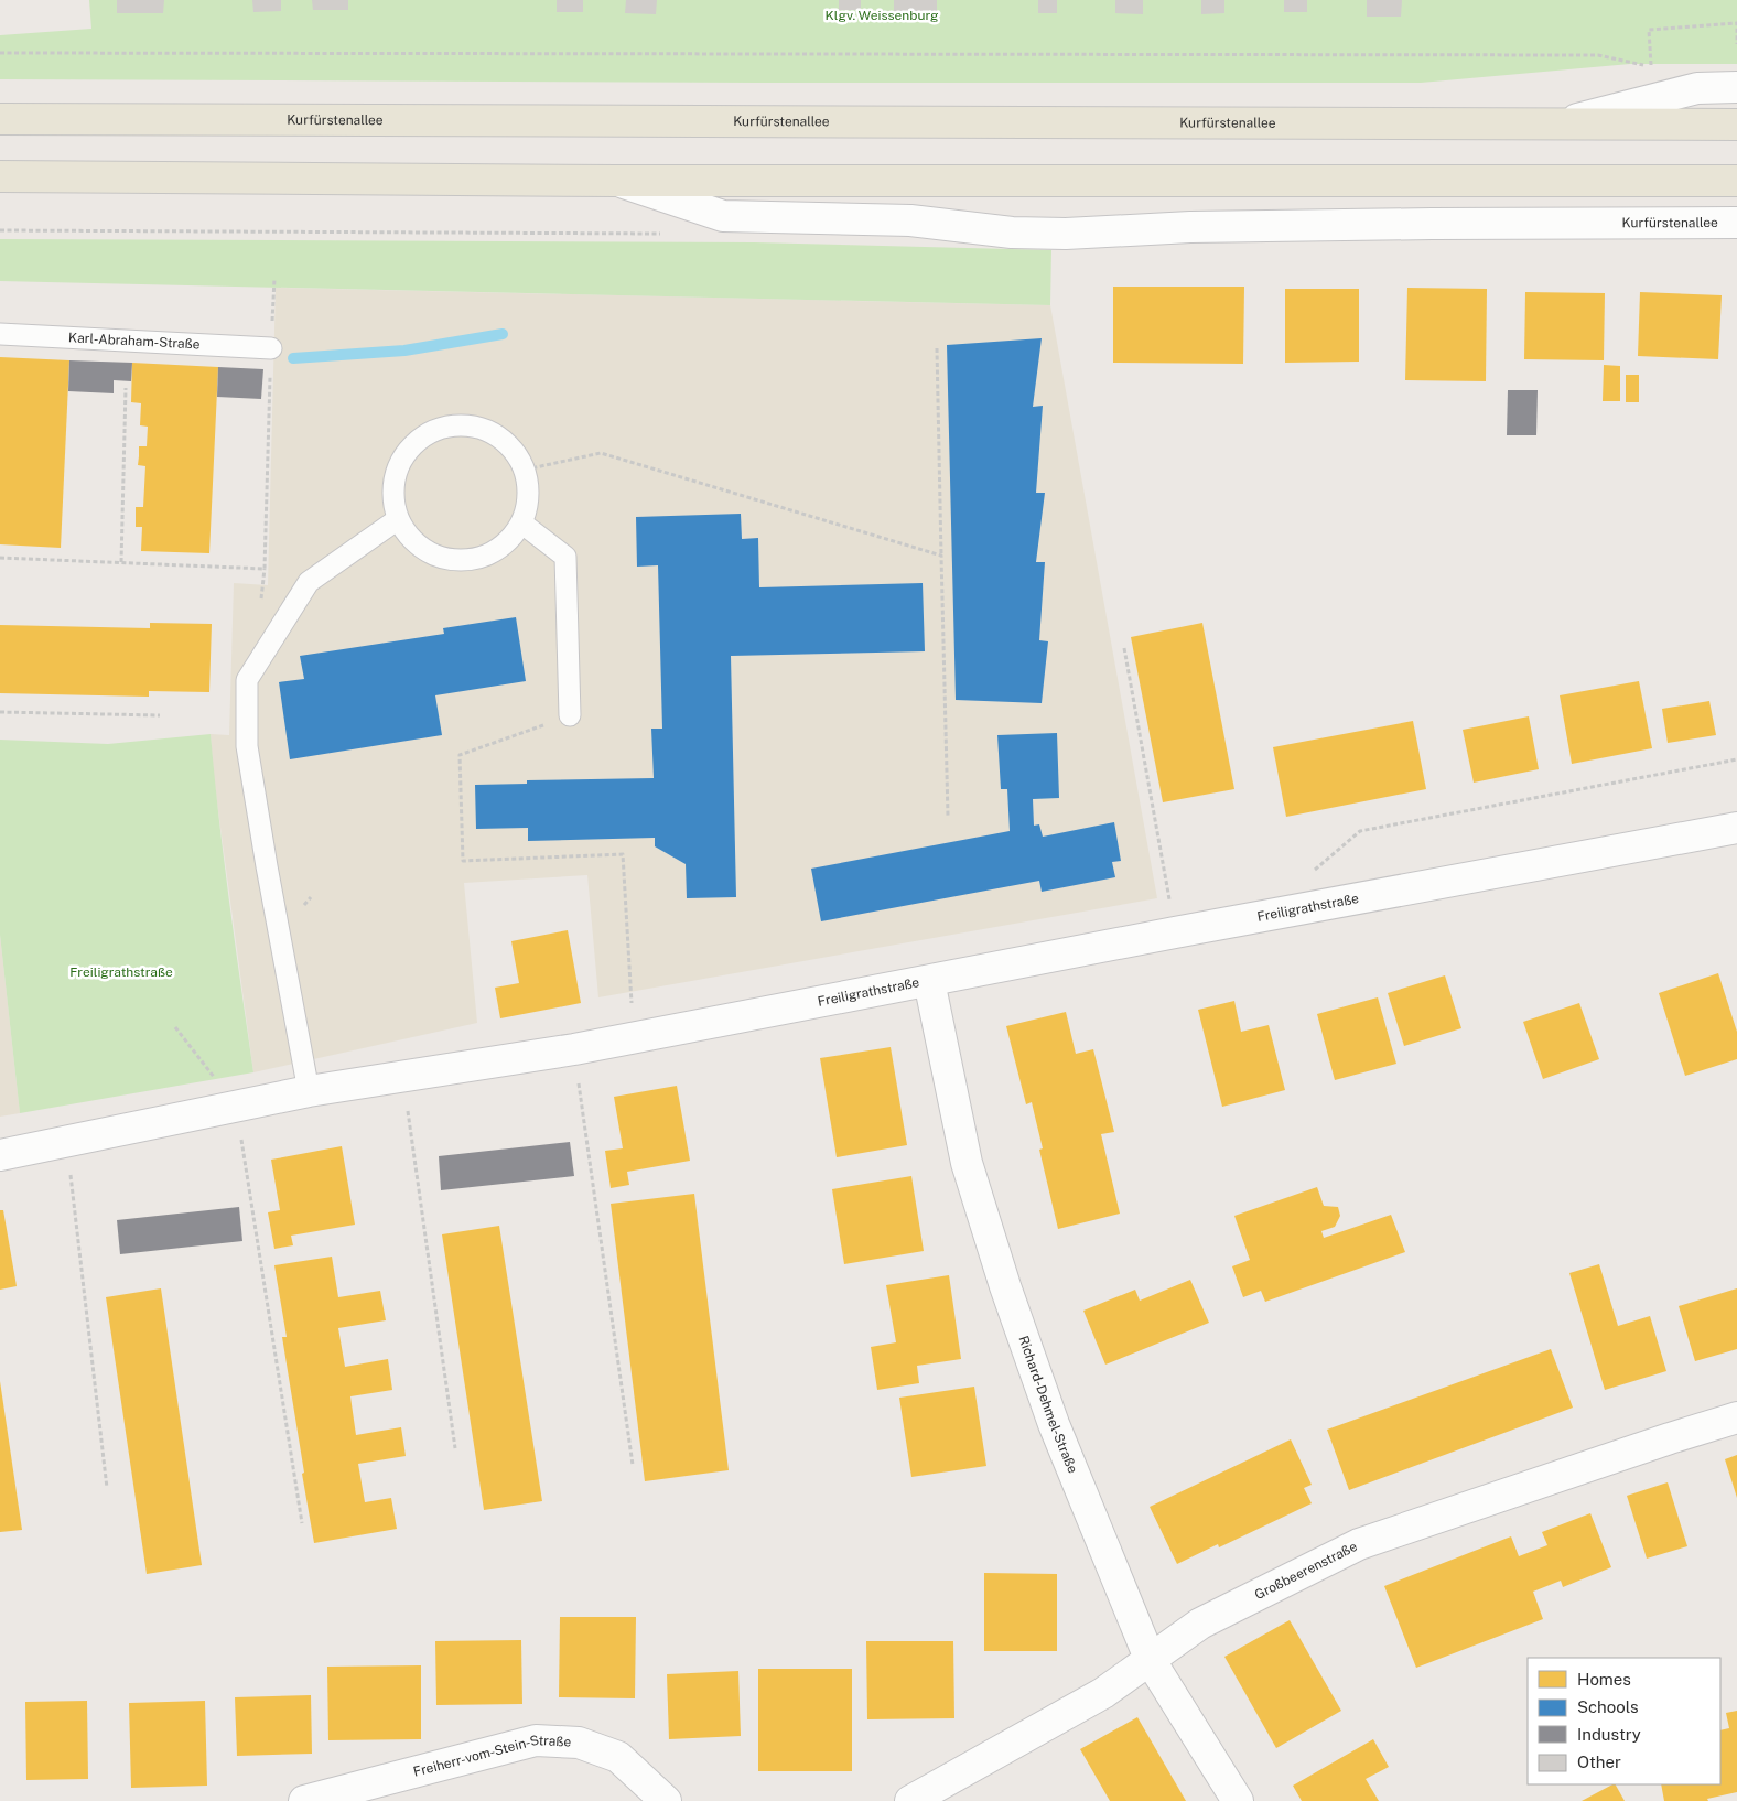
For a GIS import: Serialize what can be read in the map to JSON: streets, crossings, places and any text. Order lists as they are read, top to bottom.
{
  "streets": {
    "main road": ["Kurfürstenallee"],
    "street": [
      "Freiligrathstraße",
      "Richard-Dehmel-Straße",
      "Großbeerenstraße",
      "Freiherr-vom-Stein-Straße"
    ],
    "lane": ["Karl-Abraham-Straße"]
  },
  "crossings": [
    ["Freiligrathstraße", "Richard-Dehmel-Straße"],
    ["Richard-Dehmel-Straße", "Großbeerenstraße"]
  ],
  "parks": ["Klgv. Weissenburg", "Freiligrathstraße"],
  "legend": [
    "Homes",
    "Schools",
    "Industry",
    "Other"
  ]
}
